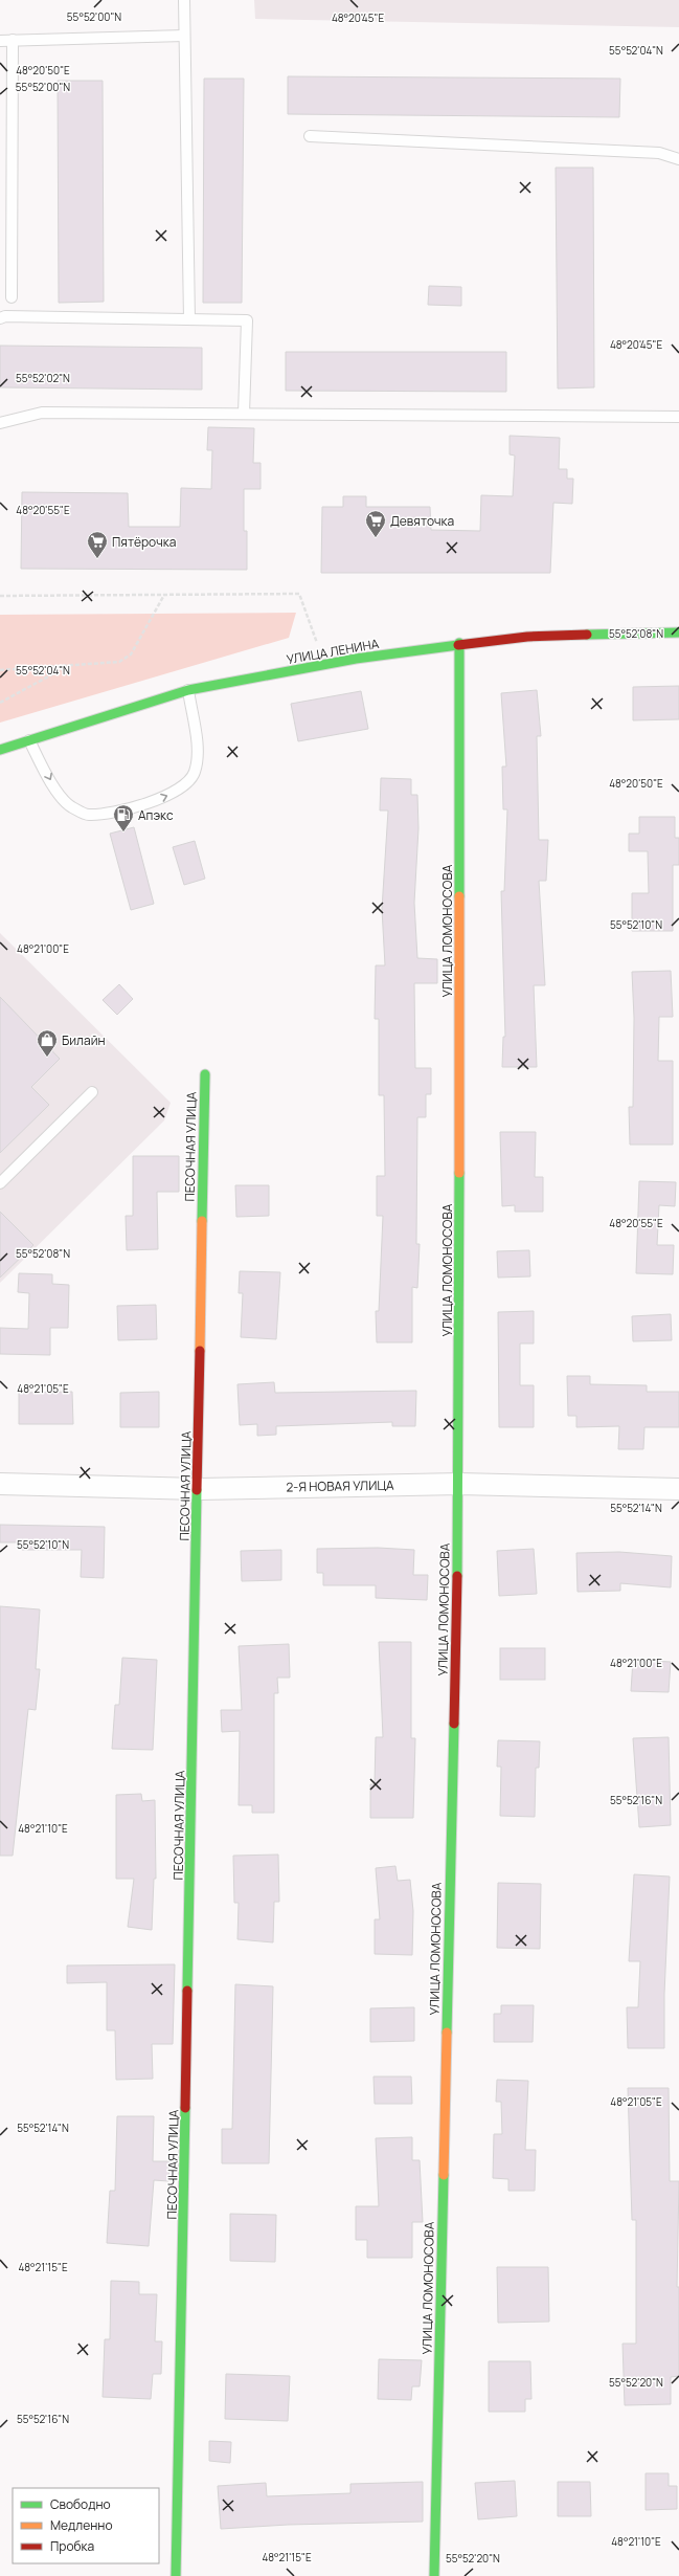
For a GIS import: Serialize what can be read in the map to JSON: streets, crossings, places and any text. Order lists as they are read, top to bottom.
{
  "streets": {
    "street": [
      "УЛИЦА ЛЕНИНА",
      "УЛИЦА ЛОМОНОСОВА",
      "ПЕСОЧНАЯ УЛИЦА",
      "2-Я НОВАЯ УЛИЦА"
    ]
  },
  "crossings": [
    ["УЛИЦА ЛЕНИНА", "УЛИЦА ЛОМОНОСОВА"],
    ["УЛИЦА ЛОМОНОСОВА", "2-Я НОВАЯ УЛИЦА"],
    ["ПЕСОЧНАЯ УЛИЦА", "2-Я НОВАЯ УЛИЦА"]
  ],
  "places": {
    "supermarket": ["Девяточка", "Пятёрочка"],
    "fuel station": ["Апэкс"],
    "shop": ["Билайн"]
  },
  "legend": ["Свободно", "Медленно", "Пробка"],
  "coordinates": [
    "55°52'00\"N",
    "48°20'45\"E",
    "55°52'04\"N",
    "48°20'50\"E",
    "55°52'02\"N",
    "48°20'55\"E",
    "55°52'08\"N",
    "55°52'10\"N",
    "48°21'00\"E",
    "48°21'05\"E",
    "55°52'14\"N",
    "55°52'16\"N",
    "48°21'10\"E",
    "48°21'15\"E",
    "55°52'20\"N"
  ]
}
